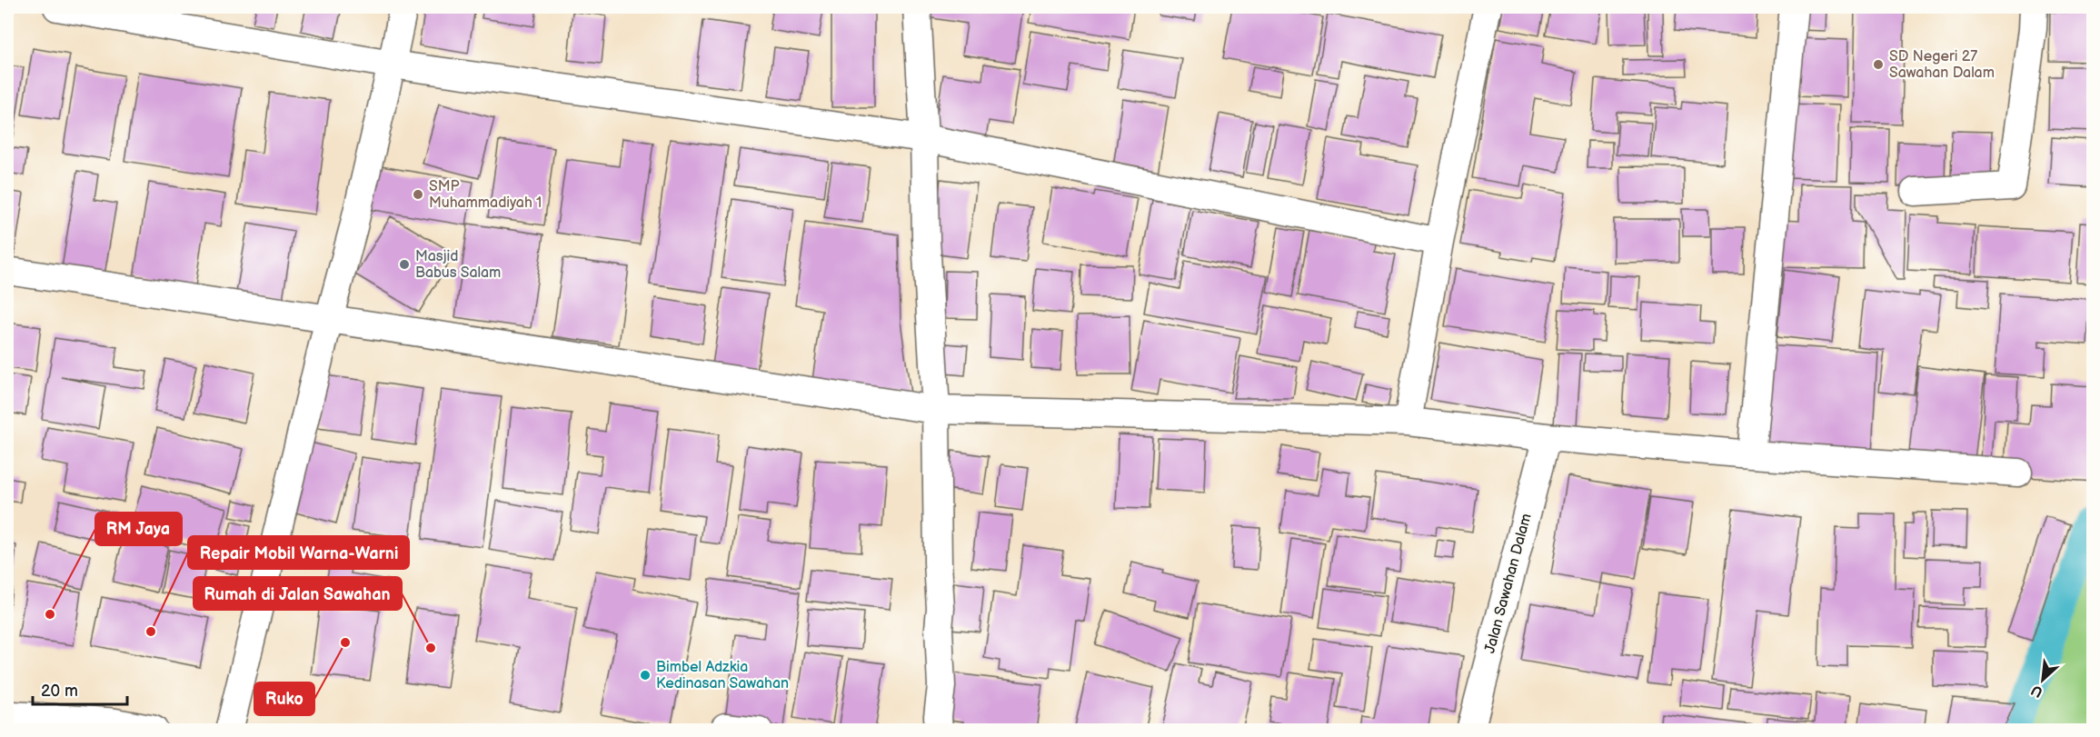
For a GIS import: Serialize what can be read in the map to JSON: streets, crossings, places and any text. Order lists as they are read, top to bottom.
{
  "streets": {
    "street": ["Jalan Sawahan Dalam"]
  },
  "places": [
    "SD Negeri 27 Sawahan Dalam",
    "SMP Muhammadiyah 1",
    "Masjid Babus Salam",
    "RM Jaya",
    "Repair Mobil Warna-Warni",
    "Ruko",
    "Rumah di Jalan Sawahan",
    "Bimbel Adzkia Kedinasan Sawahan"
  ],
  "scale_bar": "20 m",
  "north": "bottom left"
}
